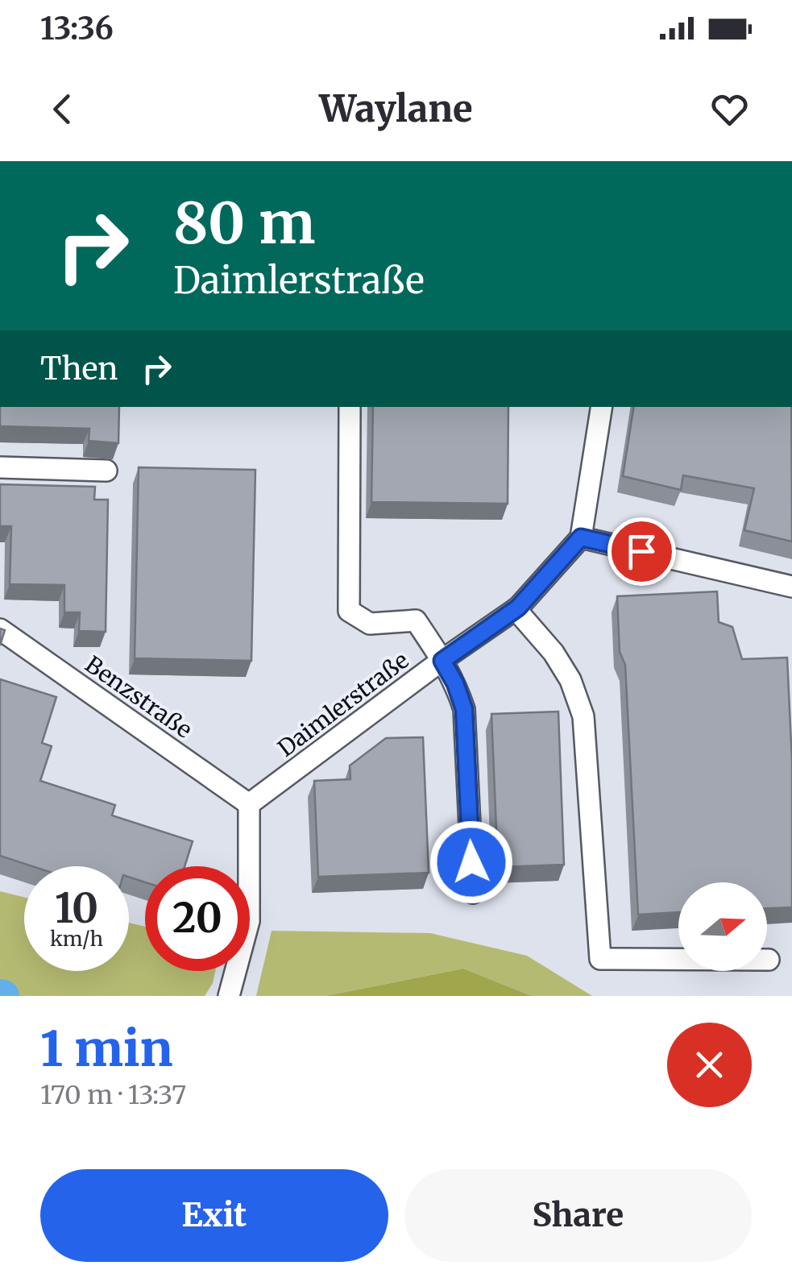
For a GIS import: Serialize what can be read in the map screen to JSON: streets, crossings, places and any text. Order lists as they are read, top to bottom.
{
  "streets": {
    "street": ["Benzstraße", "Daimlerstraße"]
  },
  "crossings": [
    ["Benzstraße", "Daimlerstraße"]
  ],
  "north": "right",
  "page": {
    "status": "13:36",
    "header": "Waylane",
    "turn": ["80 m", "Daimlerstraße"],
    "then": "Then",
    "speed": "10 km/h",
    "limit": "20",
    "heading": ["1 min", "170 m · 13:37"],
    "buttons": ["Exit", "Share"]
  }
}
